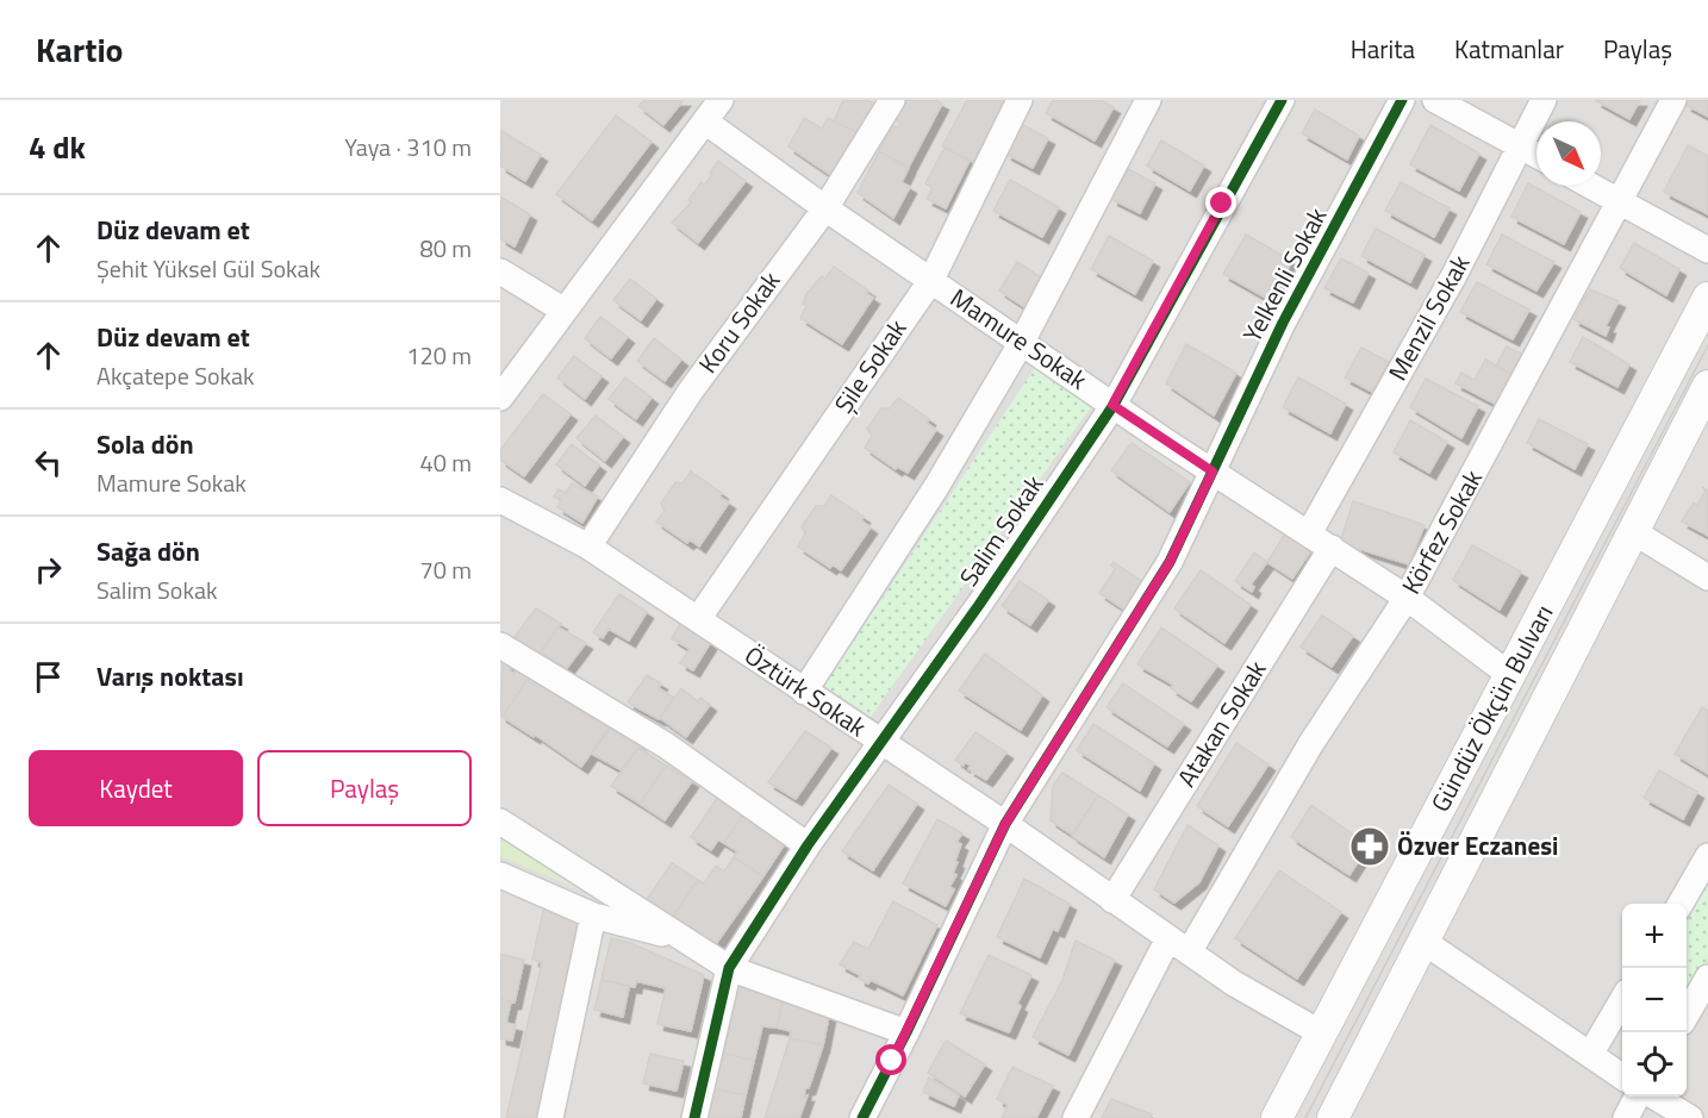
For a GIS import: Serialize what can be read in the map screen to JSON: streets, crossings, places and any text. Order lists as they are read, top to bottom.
{
  "streets": {
    "street": [
      "Yelkenli Sokak",
      "Menzil Sokak",
      "Koru Sokak",
      "Mamure Sokak",
      "Şile Sokak",
      "Salim Sokak",
      "Körfez Sokak",
      "Öztürk Sokak",
      "Gündüz Ökçün Bulvarı",
      "Atakan Sokak"
    ]
  },
  "crossings": [
    ["Yelkenli Sokak", "Mamure Sokak"],
    ["Yelkenli Sokak", "Öztürk Sokak"],
    ["Menzil Sokak", "Mamure Sokak"],
    ["Koru Sokak", "Mamure Sokak"],
    ["Koru Sokak", "Öztürk Sokak"],
    ["Mamure Sokak", "Şile Sokak"],
    ["Mamure Sokak", "Salim Sokak"],
    ["Mamure Sokak", "Körfez Sokak"],
    ["Mamure Sokak", "Gündüz Ökçün Bulvarı"],
    ["Mamure Sokak", "Atakan Sokak"],
    ["Şile Sokak", "Öztürk Sokak"],
    ["Salim Sokak", "Öztürk Sokak"],
    ["Körfez Sokak", "Öztürk Sokak"],
    ["Öztürk Sokak", "Gündüz Ökçün Bulvarı"],
    ["Öztürk Sokak", "Atakan Sokak"]
  ],
  "places": {
    "pharmacy": ["Özver Eczanesi"]
  },
  "north": "bottom right",
  "page": {
    "header": "Kartio",
    "nav": ["Harita", "Katmanlar", "Paylaş"],
    "heading": ["4 dk", "Yaya · 310 m"],
    "list": [
      ["Düz devam et", "Şehit Yüksel Gül Sokak", "80 m"],
      ["Düz devam et", "Akçatepe Sokak", "120 m"],
      ["Sola dön", "Mamure Sokak", "40 m"],
      ["Sağa dön", "Salim Sokak", "70 m"],
      "Varış noktası"
    ],
    "buttons": ["Kaydet", "Paylaş"],
    "map_buttons": ["+", "−"]
  }
}
